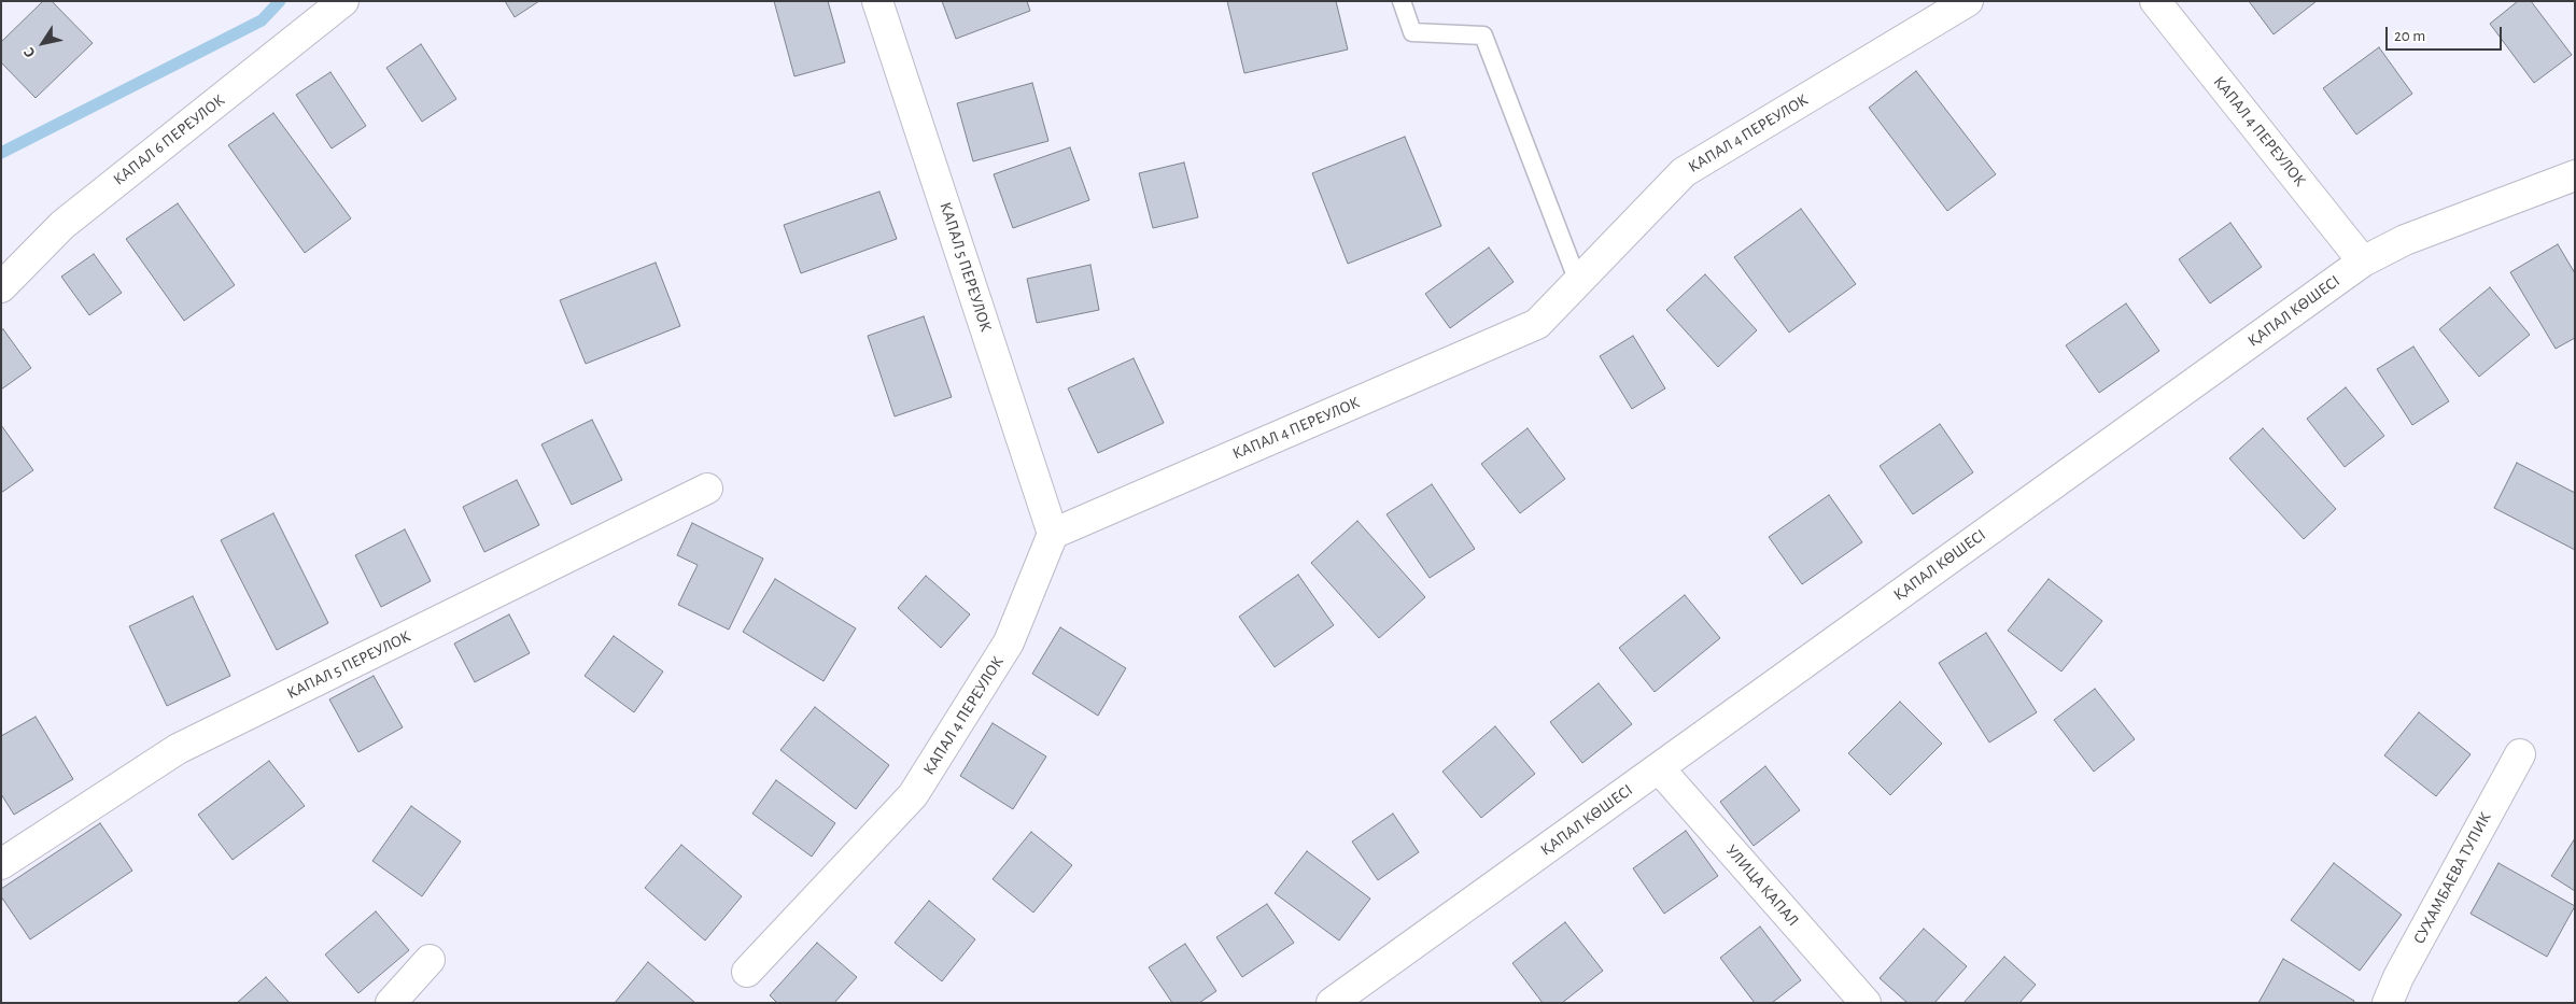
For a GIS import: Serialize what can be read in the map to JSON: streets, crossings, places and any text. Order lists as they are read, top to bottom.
{
  "streets": {
    "street": [
      "КАПАЛ 4 ПЕРЕУЛОК",
      "КАПАЛ 6 ПЕРЕУЛОК",
      "КАПАЛ 5 ПЕРЕУЛОК",
      "ҚАПАЛ КӨШЕСІ",
      "СУХАМБАЕВА ТУПИК",
      "УЛИЦА КАПАЛ"
    ]
  },
  "crossings": [
    ["КАПАЛ 4 ПЕРЕУЛОК", "КАПАЛ 5 ПЕРЕУЛОК"],
    ["КАПАЛ 4 ПЕРЕУЛОК", "ҚАПАЛ КӨШЕСІ"],
    ["ҚАПАЛ КӨШЕСІ", "УЛИЦА КАПАЛ"]
  ],
  "scale_bar": "20 m",
  "north": "bottom left"
}
